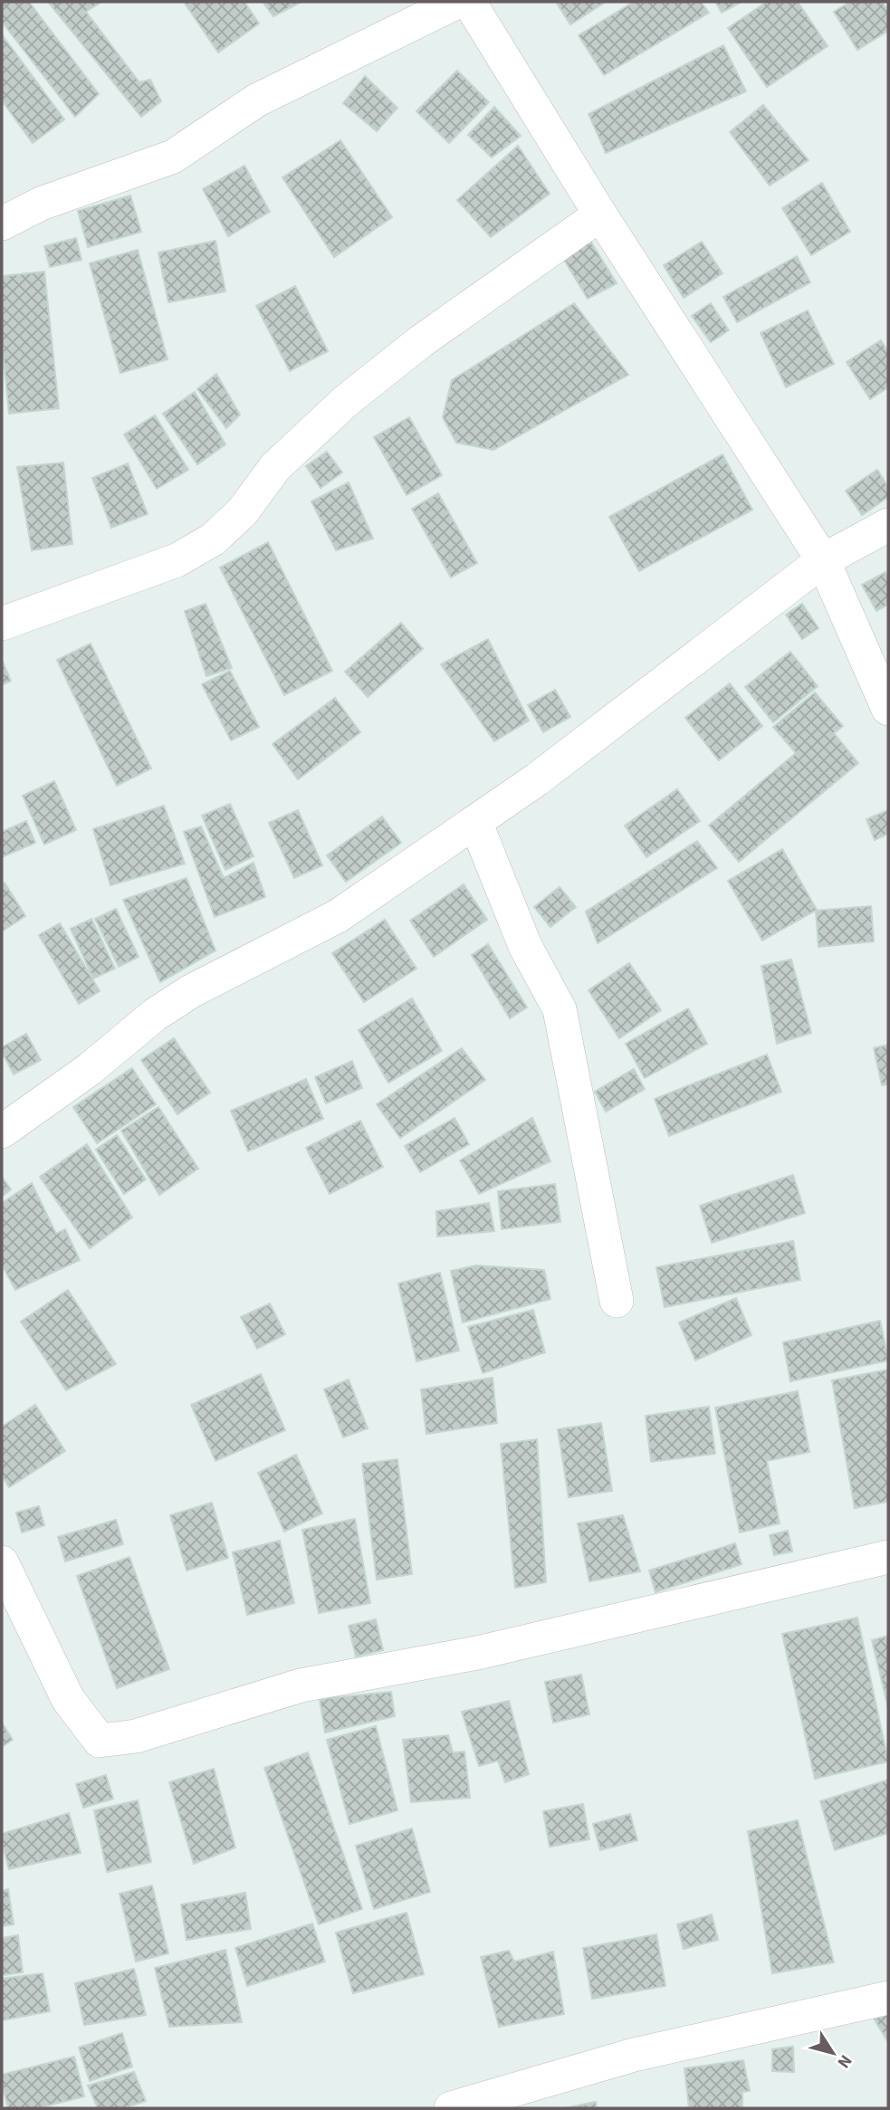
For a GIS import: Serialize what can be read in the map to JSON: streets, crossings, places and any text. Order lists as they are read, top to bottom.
{
  "north": "bottom right"
}
